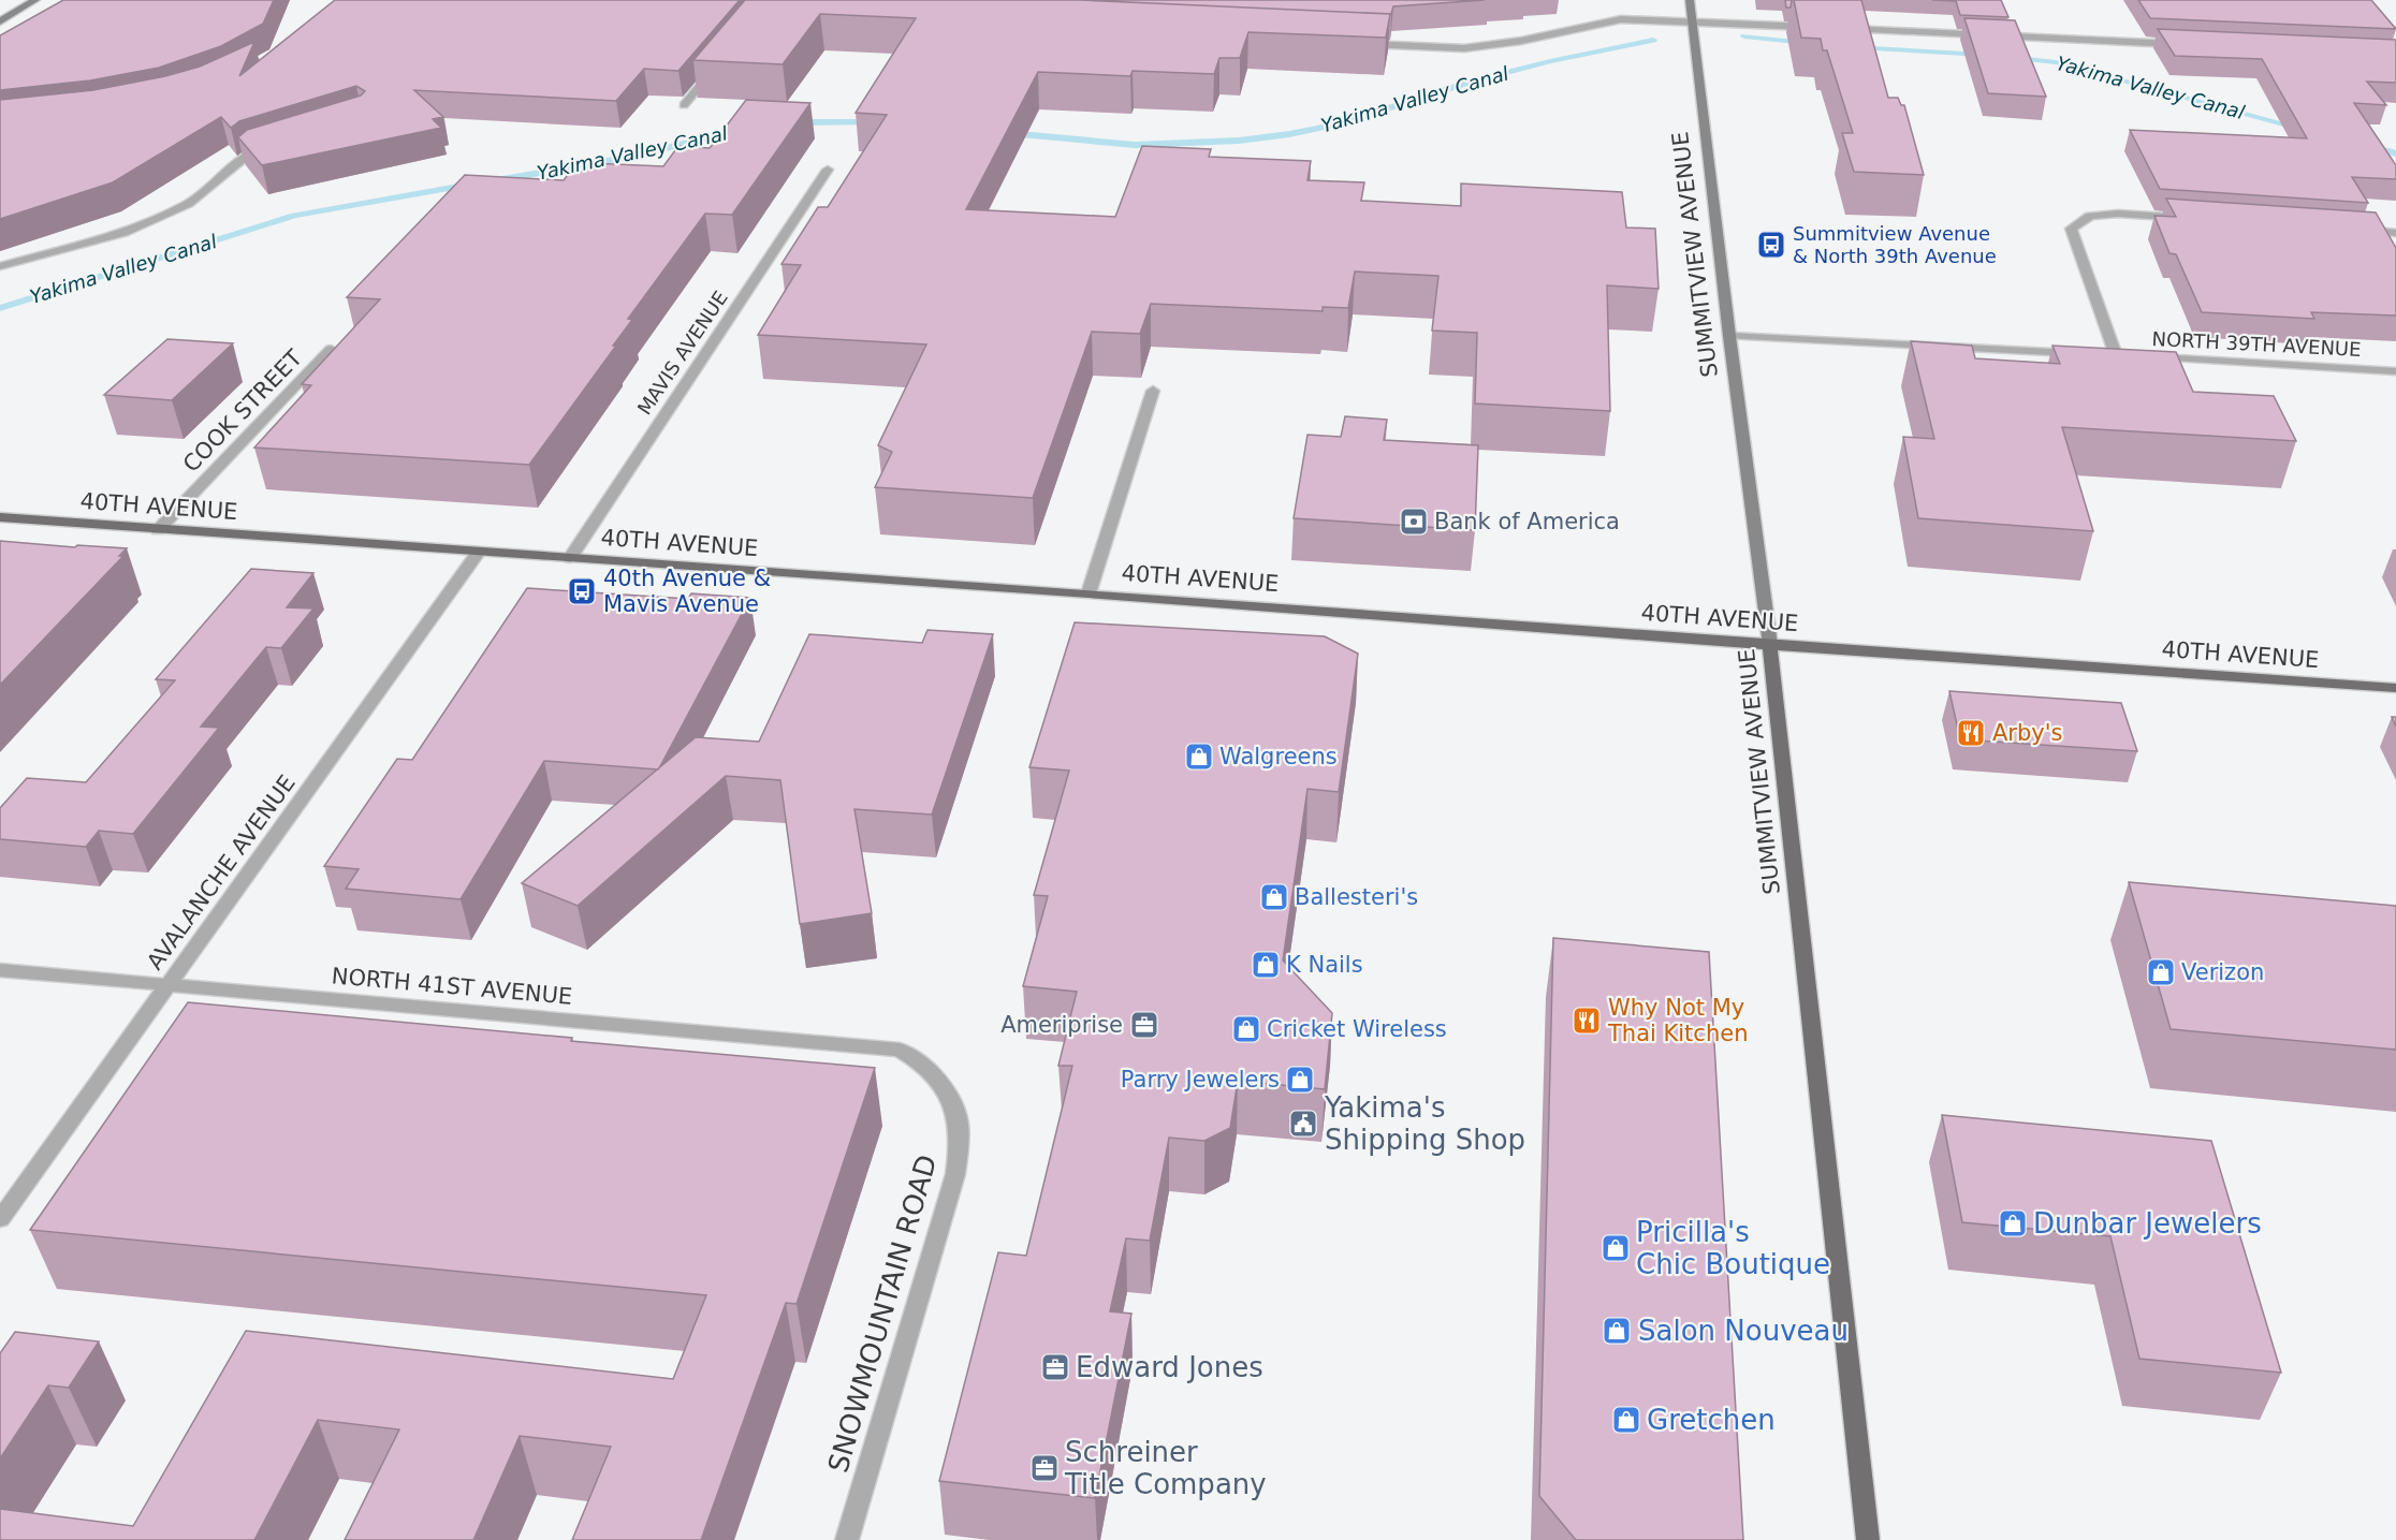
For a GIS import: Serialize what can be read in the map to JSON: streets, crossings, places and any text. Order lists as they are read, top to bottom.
{
  "streets": {
    "main road": ["SUMMITVIEW AVENUE", "40TH AVENUE"],
    "street": [
      "NORTH 39TH AVENUE",
      "MAVIS AVENUE",
      "COOK STREET",
      "AVALANCHE AVENUE",
      "NORTH 41ST AVENUE",
      "SNOWMOUNTAIN ROAD"
    ]
  },
  "crossings": [
    ["SUMMITVIEW AVENUE", "40TH AVENUE"],
    ["MAVIS AVENUE", "40TH AVENUE"],
    ["COOK STREET", "40TH AVENUE"],
    ["40TH AVENUE", "AVALANCHE AVENUE"],
    ["AVALANCHE AVENUE", "NORTH 41ST AVENUE"],
    ["NORTH 41ST AVENUE", "SNOWMOUNTAIN ROAD"]
  ],
  "water": ["Yakima Valley Canal"],
  "places": {
    "bus stop": ["Summitview Avenue & North 39th Avenue", "40th Avenue & Mavis Avenue"],
    "bank": ["Bank of America"],
    "restaurant": ["Arby's", "Why Not My Thai Kitchen"],
    "shop": [
      "Walgreens",
      "Ballesteri's",
      "K Nails",
      "Verizon",
      "Cricket Wireless",
      "Parry Jewelers",
      "Dunbar Jewelers",
      "Pricilla's Chic Boutique",
      "Salon Nouveau",
      "Gretchen"
    ],
    "office": ["Ameriprise", "Edward Jones", "Schreiner Title Company"],
    "public building": ["Yakima's Shipping Shop"]
  }
}
